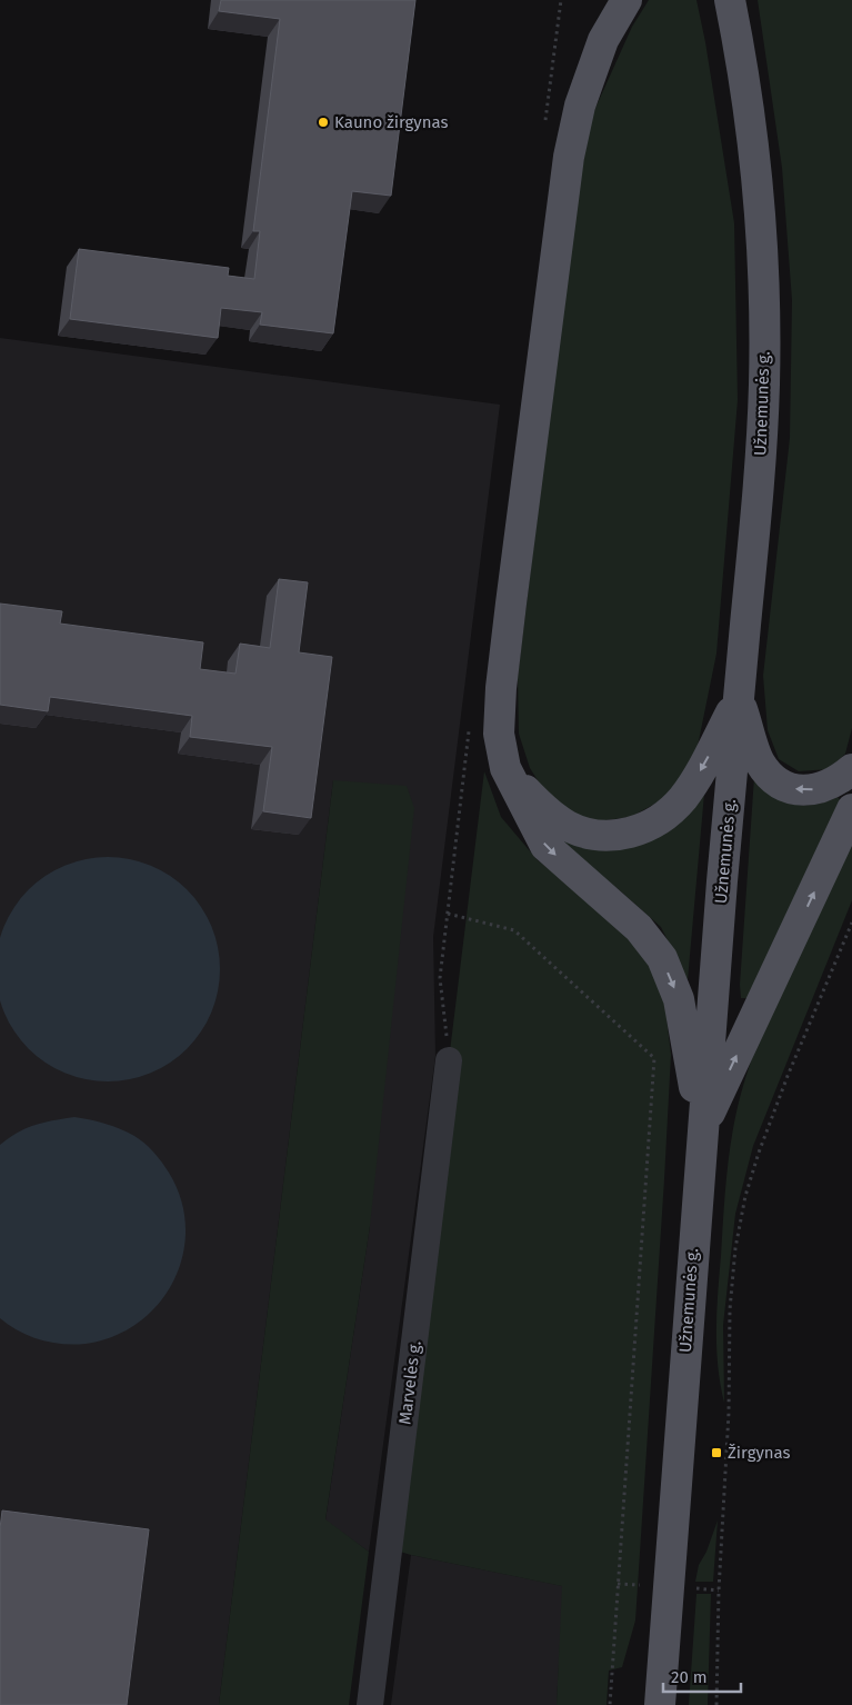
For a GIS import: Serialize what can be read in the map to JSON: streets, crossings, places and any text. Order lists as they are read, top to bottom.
{
  "streets": {
    "main road": ["Užnemunės g."],
    "street": ["Marvelės g."]
  },
  "places": {
    "other": ["Kauno žirgynas"],
    "transit": ["Žirgynas"]
  },
  "scale_bar": "20 m"
}
